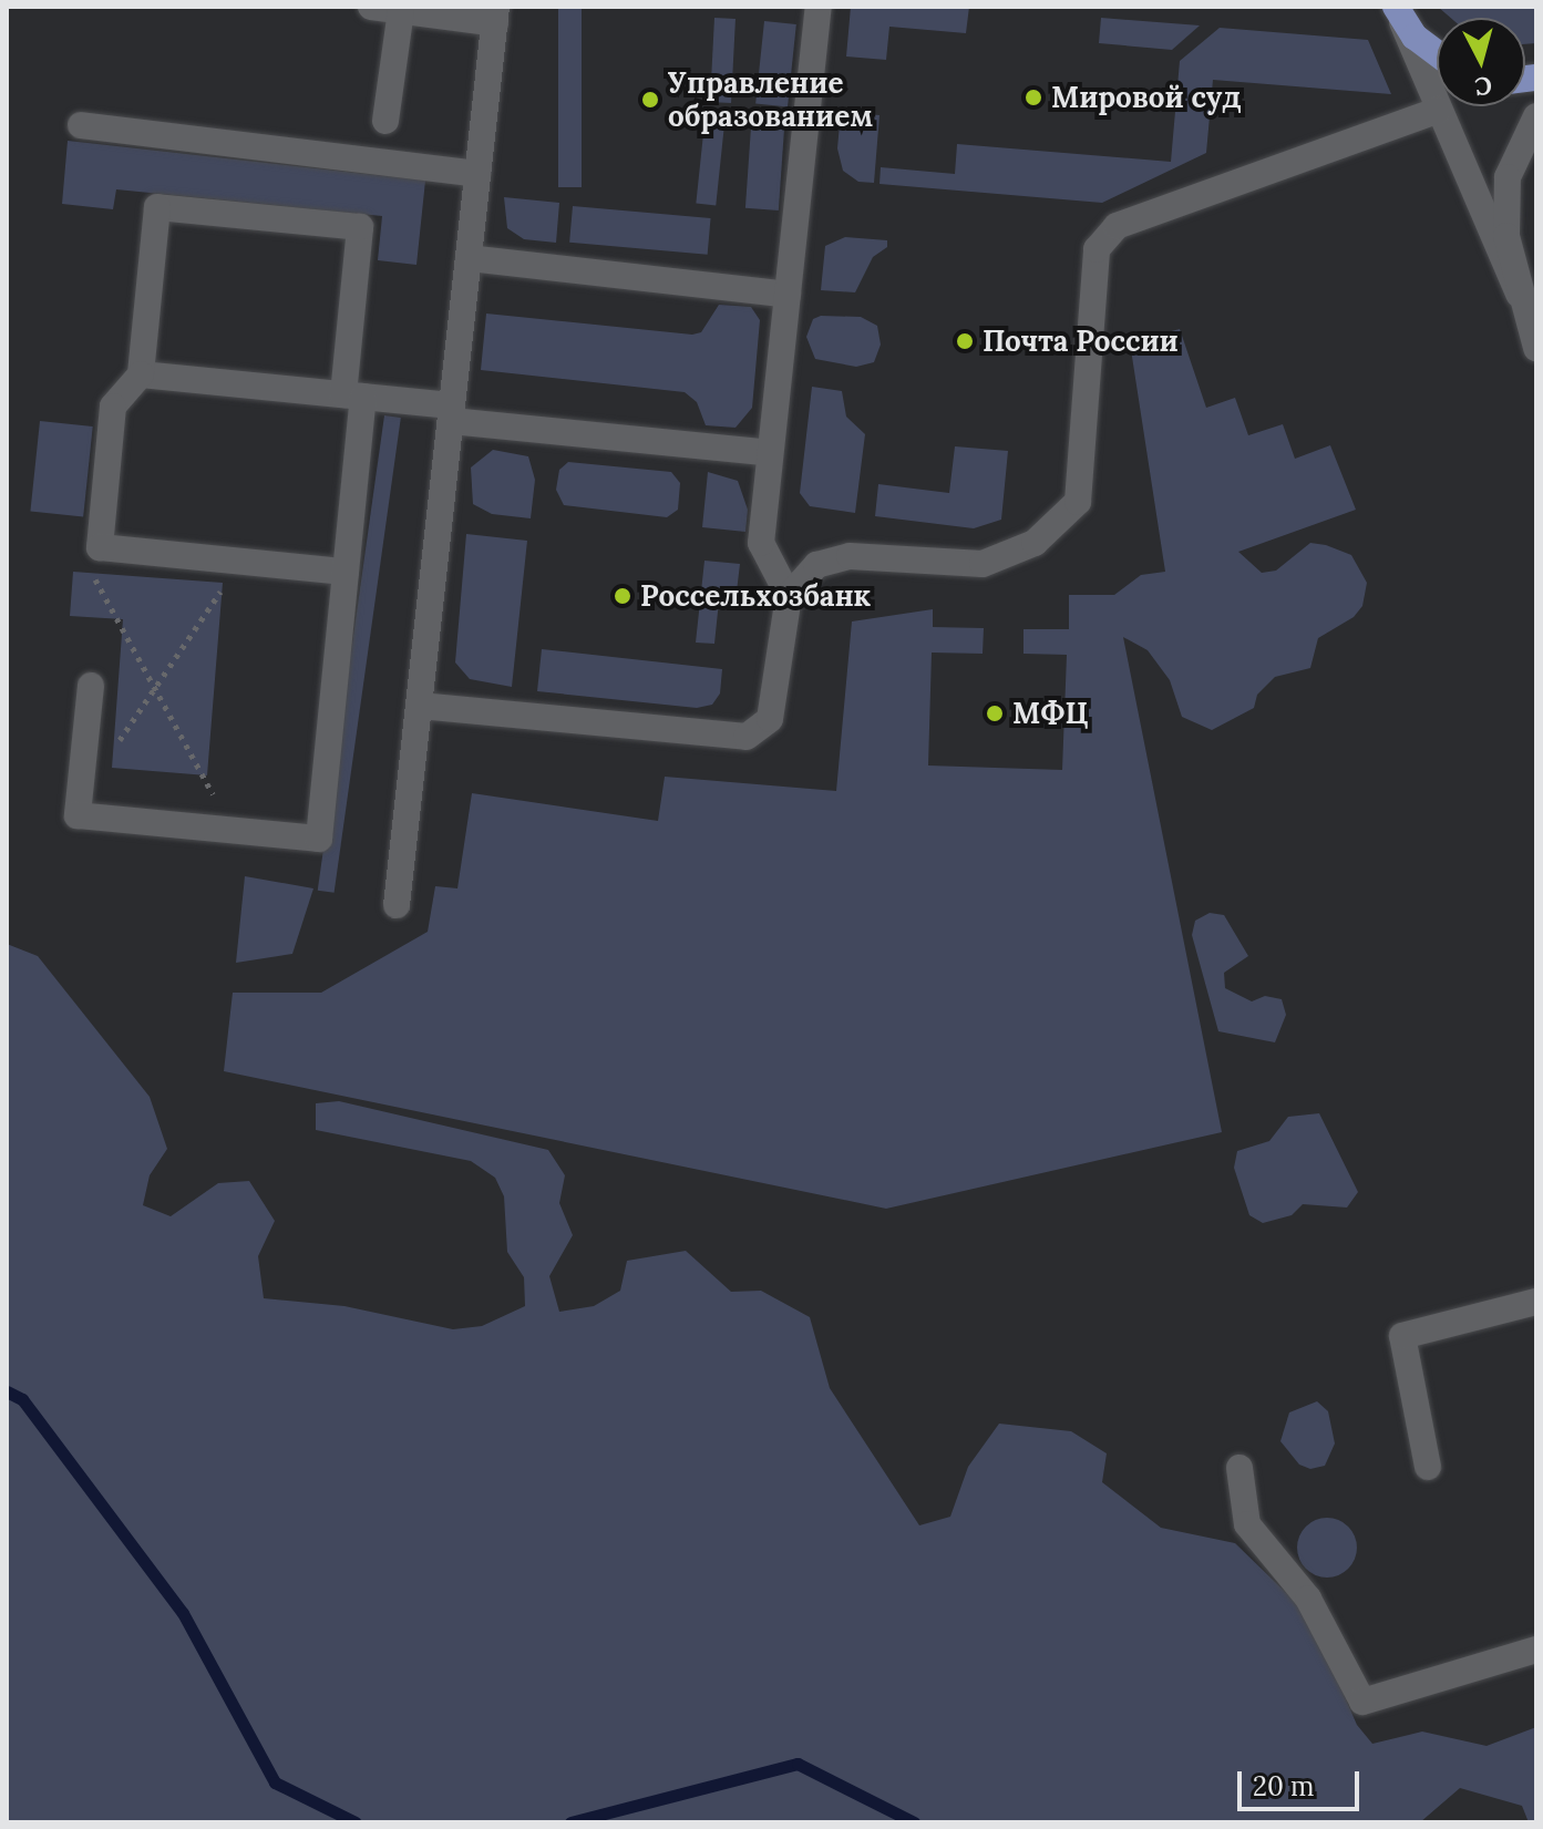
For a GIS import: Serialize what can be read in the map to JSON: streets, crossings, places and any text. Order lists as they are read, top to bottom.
{
  "places": [
    "Мировой суд",
    "Управление образованием",
    "Почта России",
    "Россельхозбанк",
    "МФЦ"
  ],
  "scale_bar": "20 m",
  "north": "bottom"
}
